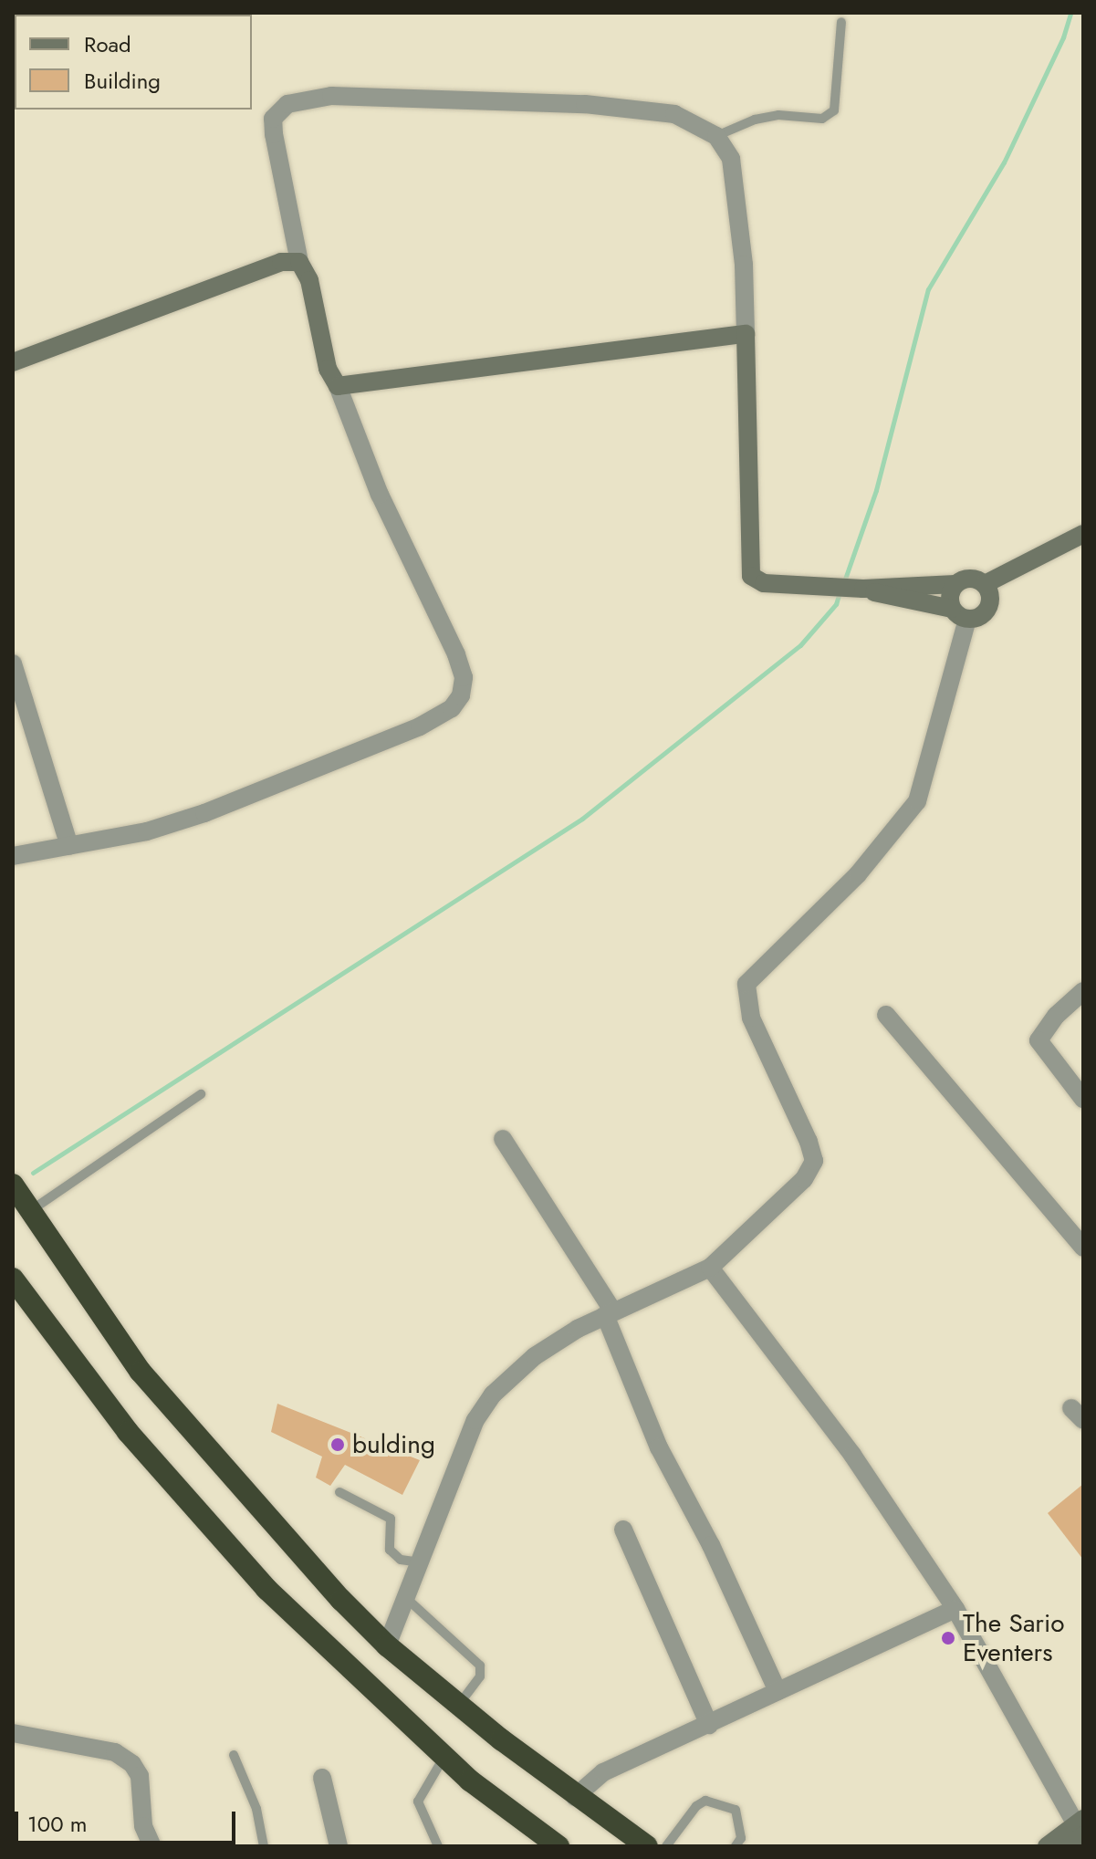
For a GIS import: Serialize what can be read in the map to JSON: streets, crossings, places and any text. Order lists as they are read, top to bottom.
{
  "places": ["bulding", "The Sario Eventers"],
  "legend": ["Road", "Building"],
  "scale_bar": "100 m"
}
